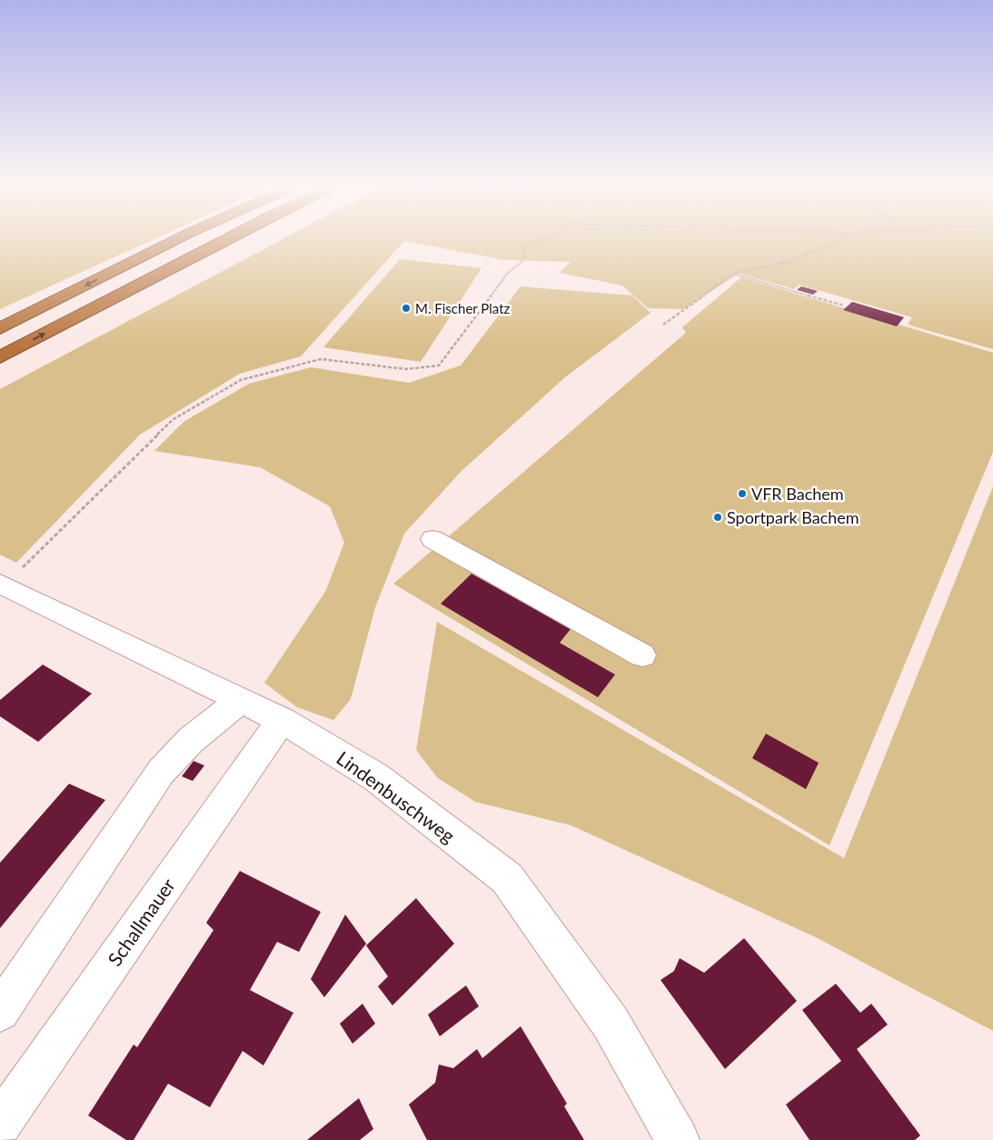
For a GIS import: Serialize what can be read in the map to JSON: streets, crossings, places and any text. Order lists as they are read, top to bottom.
{
  "streets": {
    "street": ["Lindenbuschweg", "Schallmauer"]
  },
  "crossings": [
    ["Lindenbuschweg", "Schallmauer"]
  ],
  "places": ["M. Fischer Platz", "VFR Bachem", "Sportpark Bachem"]
}
